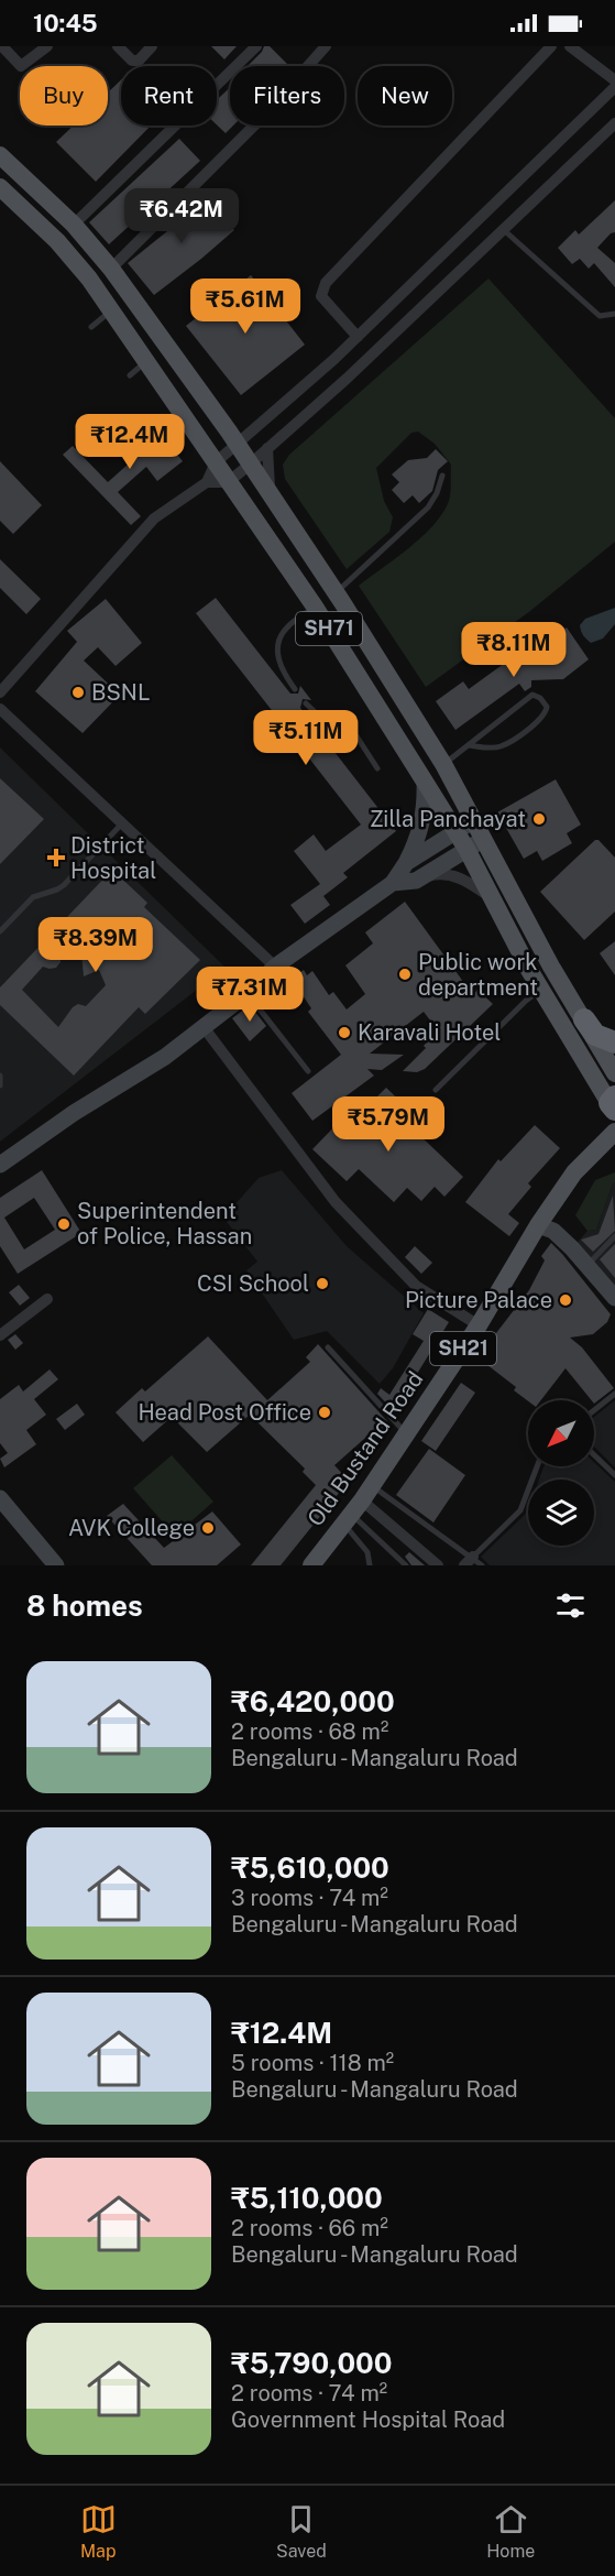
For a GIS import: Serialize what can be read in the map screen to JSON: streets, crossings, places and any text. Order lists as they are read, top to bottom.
{
  "streets": {
    "main road": ["SH71", "SH21", "Old Bustand Road"]
  },
  "places": {
    "other": [
      "BSNL",
      "Zilla Panchayat",
      "Public work department",
      "Karavali Hotel",
      "Superintendent of Police, Hassan",
      "CSI School",
      "Picture Palace",
      "Head Post Office",
      "AVK College"
    ],
    "health": ["District Hospital"]
  },
  "north": "bottom left",
  "page": {
    "status": "10:45",
    "chip": [
      "Buy",
      "Rent",
      "Filters",
      "New"
    ],
    "price": [
      "₹6.42M",
      "₹5.61M",
      "₹12.4M",
      "₹8.11M",
      "₹5.11M",
      "₹8.39M",
      "₹7.31M",
      "₹5.79M"
    ],
    "heading": "8 homes",
    "list": [
      {
        "name": "₹6,420,000",
        "note": "2 rooms · 68 m² · Bengaluru - Mangaluru Road"
      },
      {
        "name": "₹5,610,000",
        "note": "3 rooms · 74 m² · Bengaluru - Mangaluru Road"
      },
      {
        "name": "₹12.4M",
        "note": "5 rooms · 118 m² · Bengaluru - Mangaluru Road"
      },
      {
        "name": "₹5,110,000",
        "note": "2 rooms · 66 m² · Bengaluru - Mangaluru Road"
      },
      {
        "name": "₹5,790,000",
        "note": "2 rooms · 74 m² · Government Hospital Road"
      }
    ],
    "tabs": ["Map", "Saved", "Home"]
  }
}
